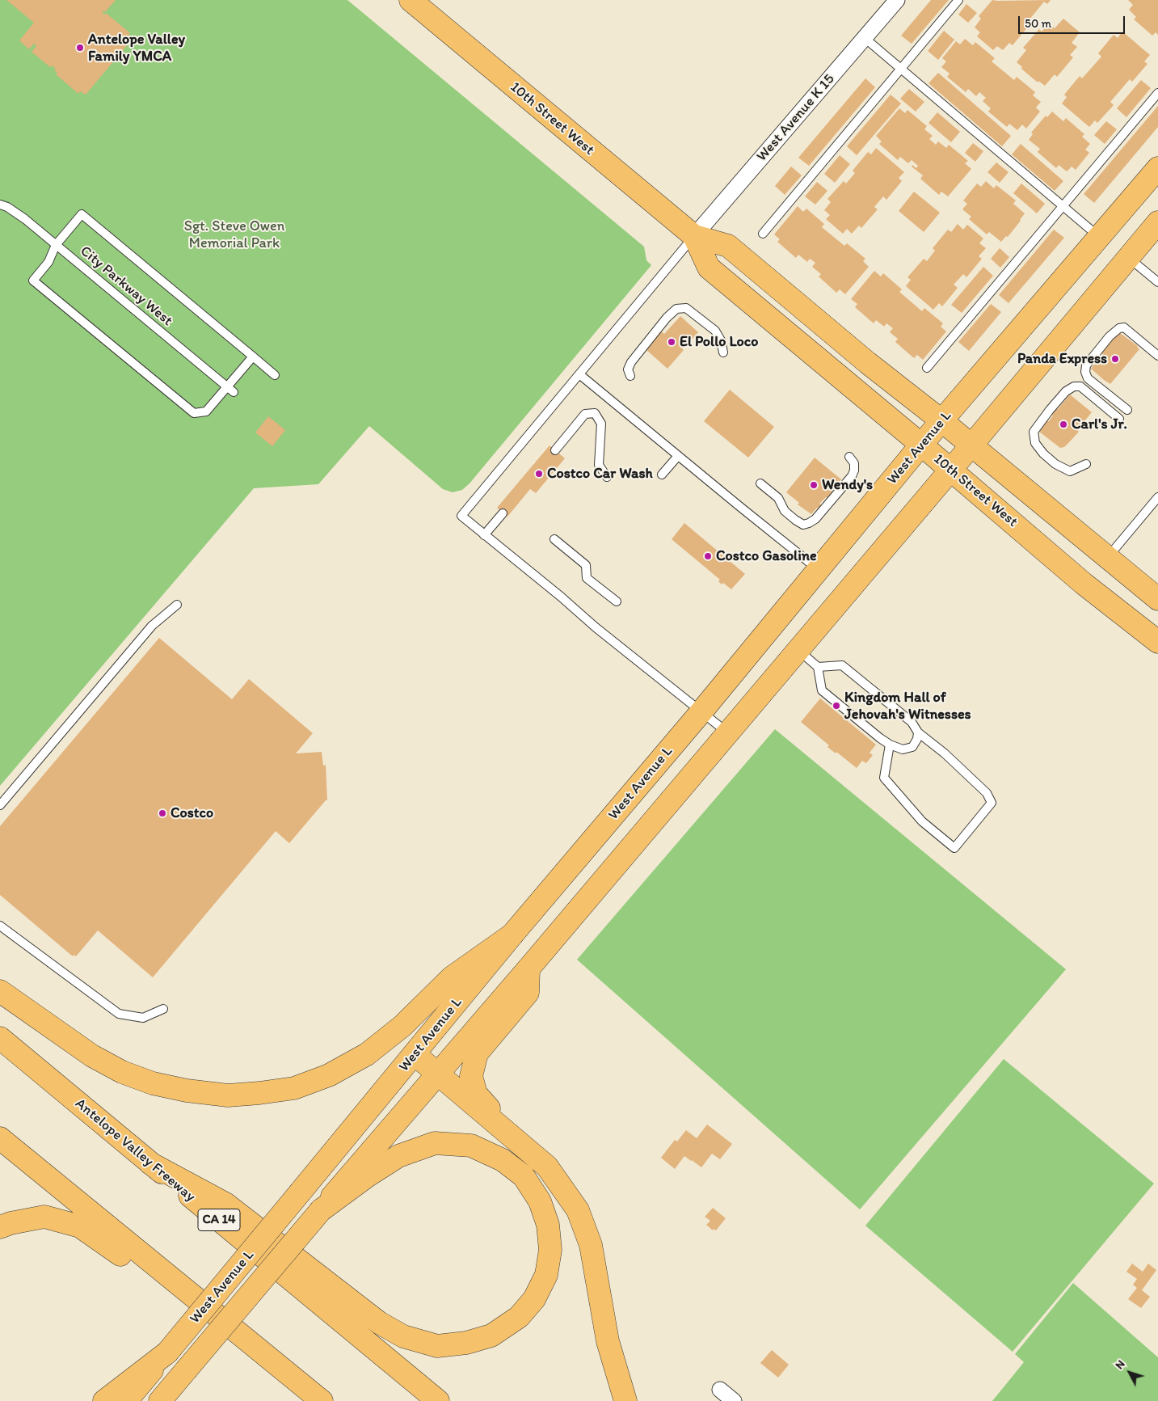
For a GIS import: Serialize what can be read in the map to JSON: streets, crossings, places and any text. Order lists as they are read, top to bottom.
{
  "streets": {
    "main road": [
      "10th Street West",
      "West Avenue L",
      "Antelope Valley Freeway",
      "CA 14"
    ],
    "street": ["West Avenue K 15"],
    "lane": ["City Parkway West"]
  },
  "crossings": [
    ["West Avenue K 15", "10th Street West"],
    ["10th Street West", "West Avenue L"]
  ],
  "parks": ["Sgt. Steve Owen Memorial Park"],
  "places": [
    "Antelope Valley Family YMCA",
    "El Pollo Loco",
    "Panda Express",
    "Carl's Jr.",
    "Costco Car Wash",
    "Wendy's",
    "Costco Gasoline",
    "Kingdom Hall of Jehovah's Witnesses",
    "Costco"
  ],
  "scale_bar": "50 m",
  "north": "top left"
}
